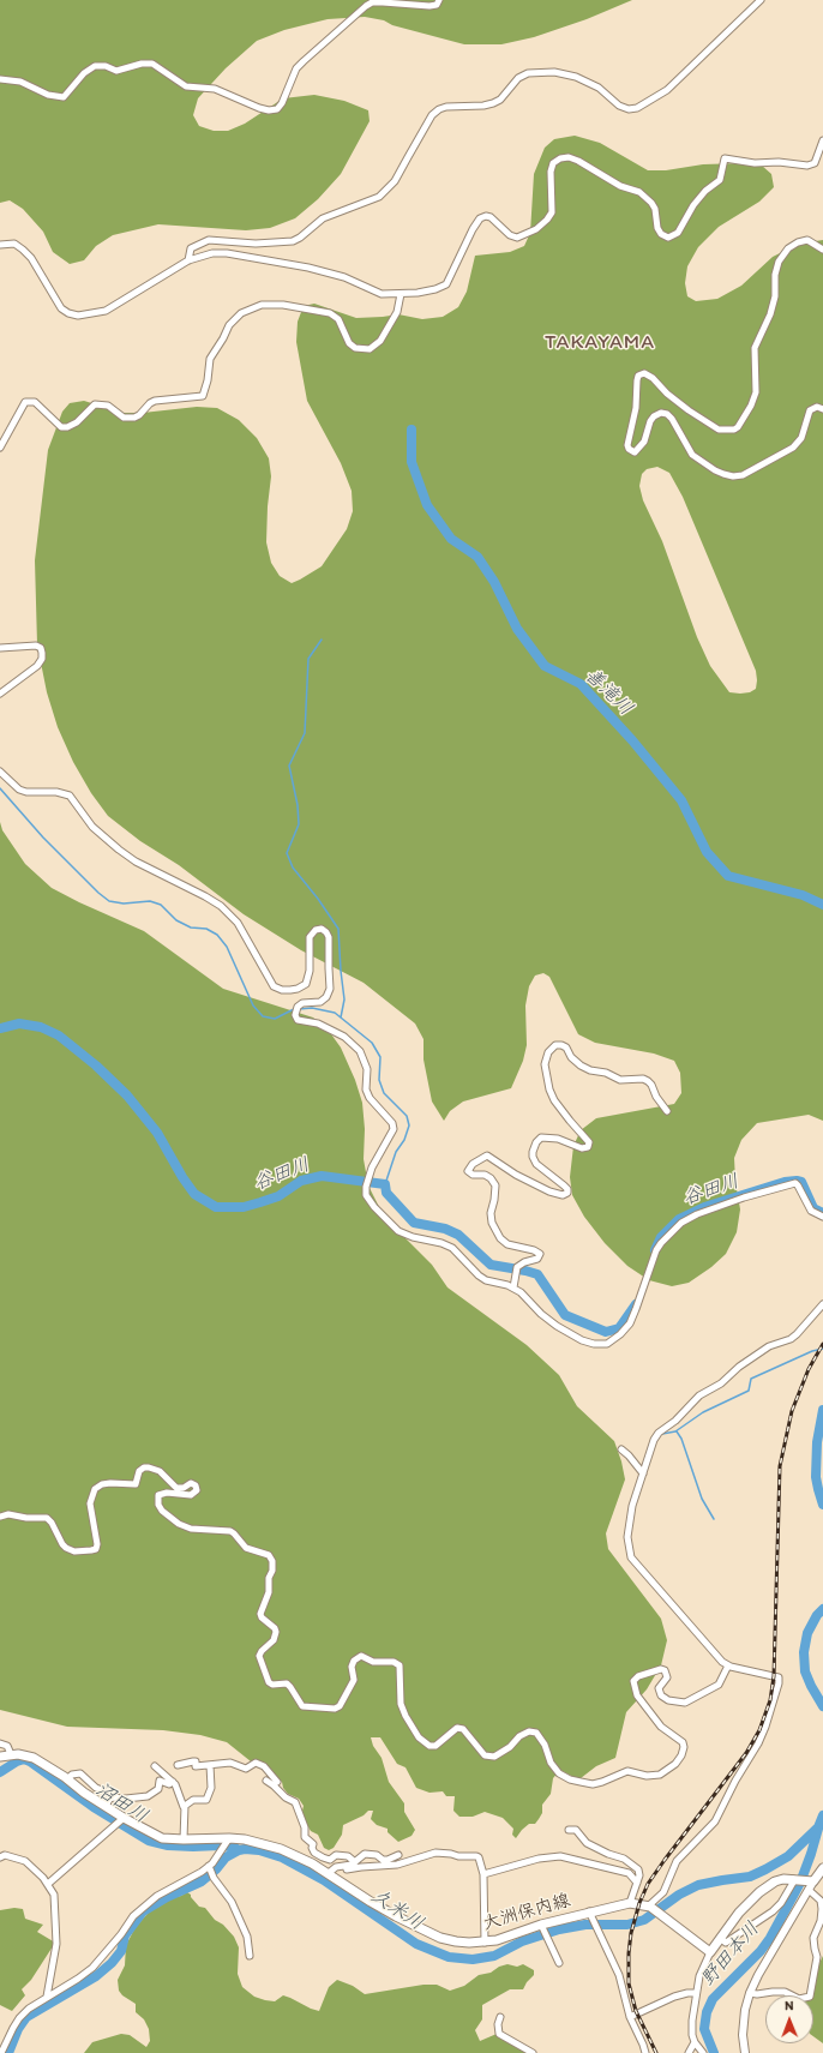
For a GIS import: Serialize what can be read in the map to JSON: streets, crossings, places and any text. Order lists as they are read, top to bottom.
{
  "streets": {
    "main road": ["大洲保内線"]
  },
  "districts": ["TAKAYAMA"],
  "water": [
    "善滝川",
    "谷田川",
    "沼田川",
    "久米川",
    "野田本川"
  ],
  "north": "top"
}
